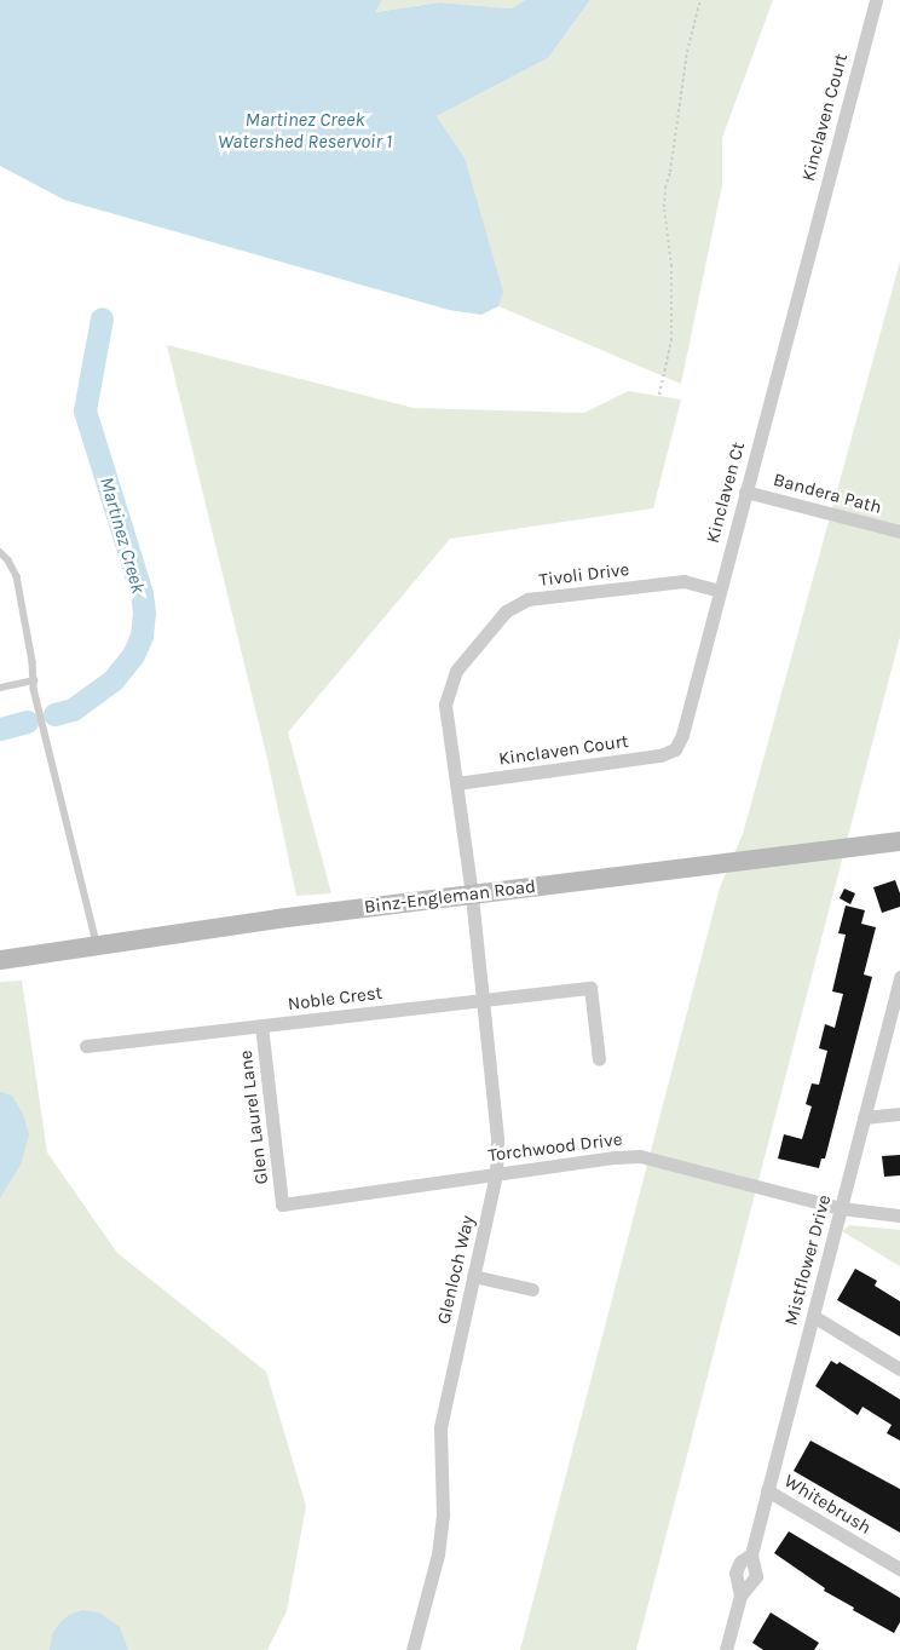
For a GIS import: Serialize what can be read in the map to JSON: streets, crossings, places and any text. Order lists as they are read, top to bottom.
{
  "streets": {
    "street": [
      "Kinclaven Court",
      "Kinclaven Ct",
      "Bandera Path",
      "Tivoli Drive",
      "Binz-Engleman Road",
      "Noble Crest",
      "Glen Laurel Lane",
      "Torchwood Drive",
      "Mistflower Drive",
      "Glenloch Way",
      "Whitebrush"
    ]
  },
  "crossings": [
    ["Kinclaven Court", "Kinclaven Ct"],
    ["Kinclaven Court", "Tivoli Drive"],
    ["Kinclaven Ct", "Bandera Path"],
    ["Kinclaven Ct", "Tivoli Drive"],
    ["Tivoli Drive", "Binz-Engleman Road"],
    ["Tivoli Drive", "Glenloch Way"],
    ["Binz-Engleman Road", "Glenloch Way"],
    ["Noble Crest", "Glen Laurel Lane"],
    ["Noble Crest", "Glenloch Way"],
    ["Glen Laurel Lane", "Torchwood Drive"],
    ["Torchwood Drive", "Mistflower Drive"],
    ["Torchwood Drive", "Glenloch Way"],
    ["Mistflower Drive", "Whitebrush"]
  ],
  "water": ["Martinez Creek Watershed Reservoir 1", "Martinez Creek"]
}
